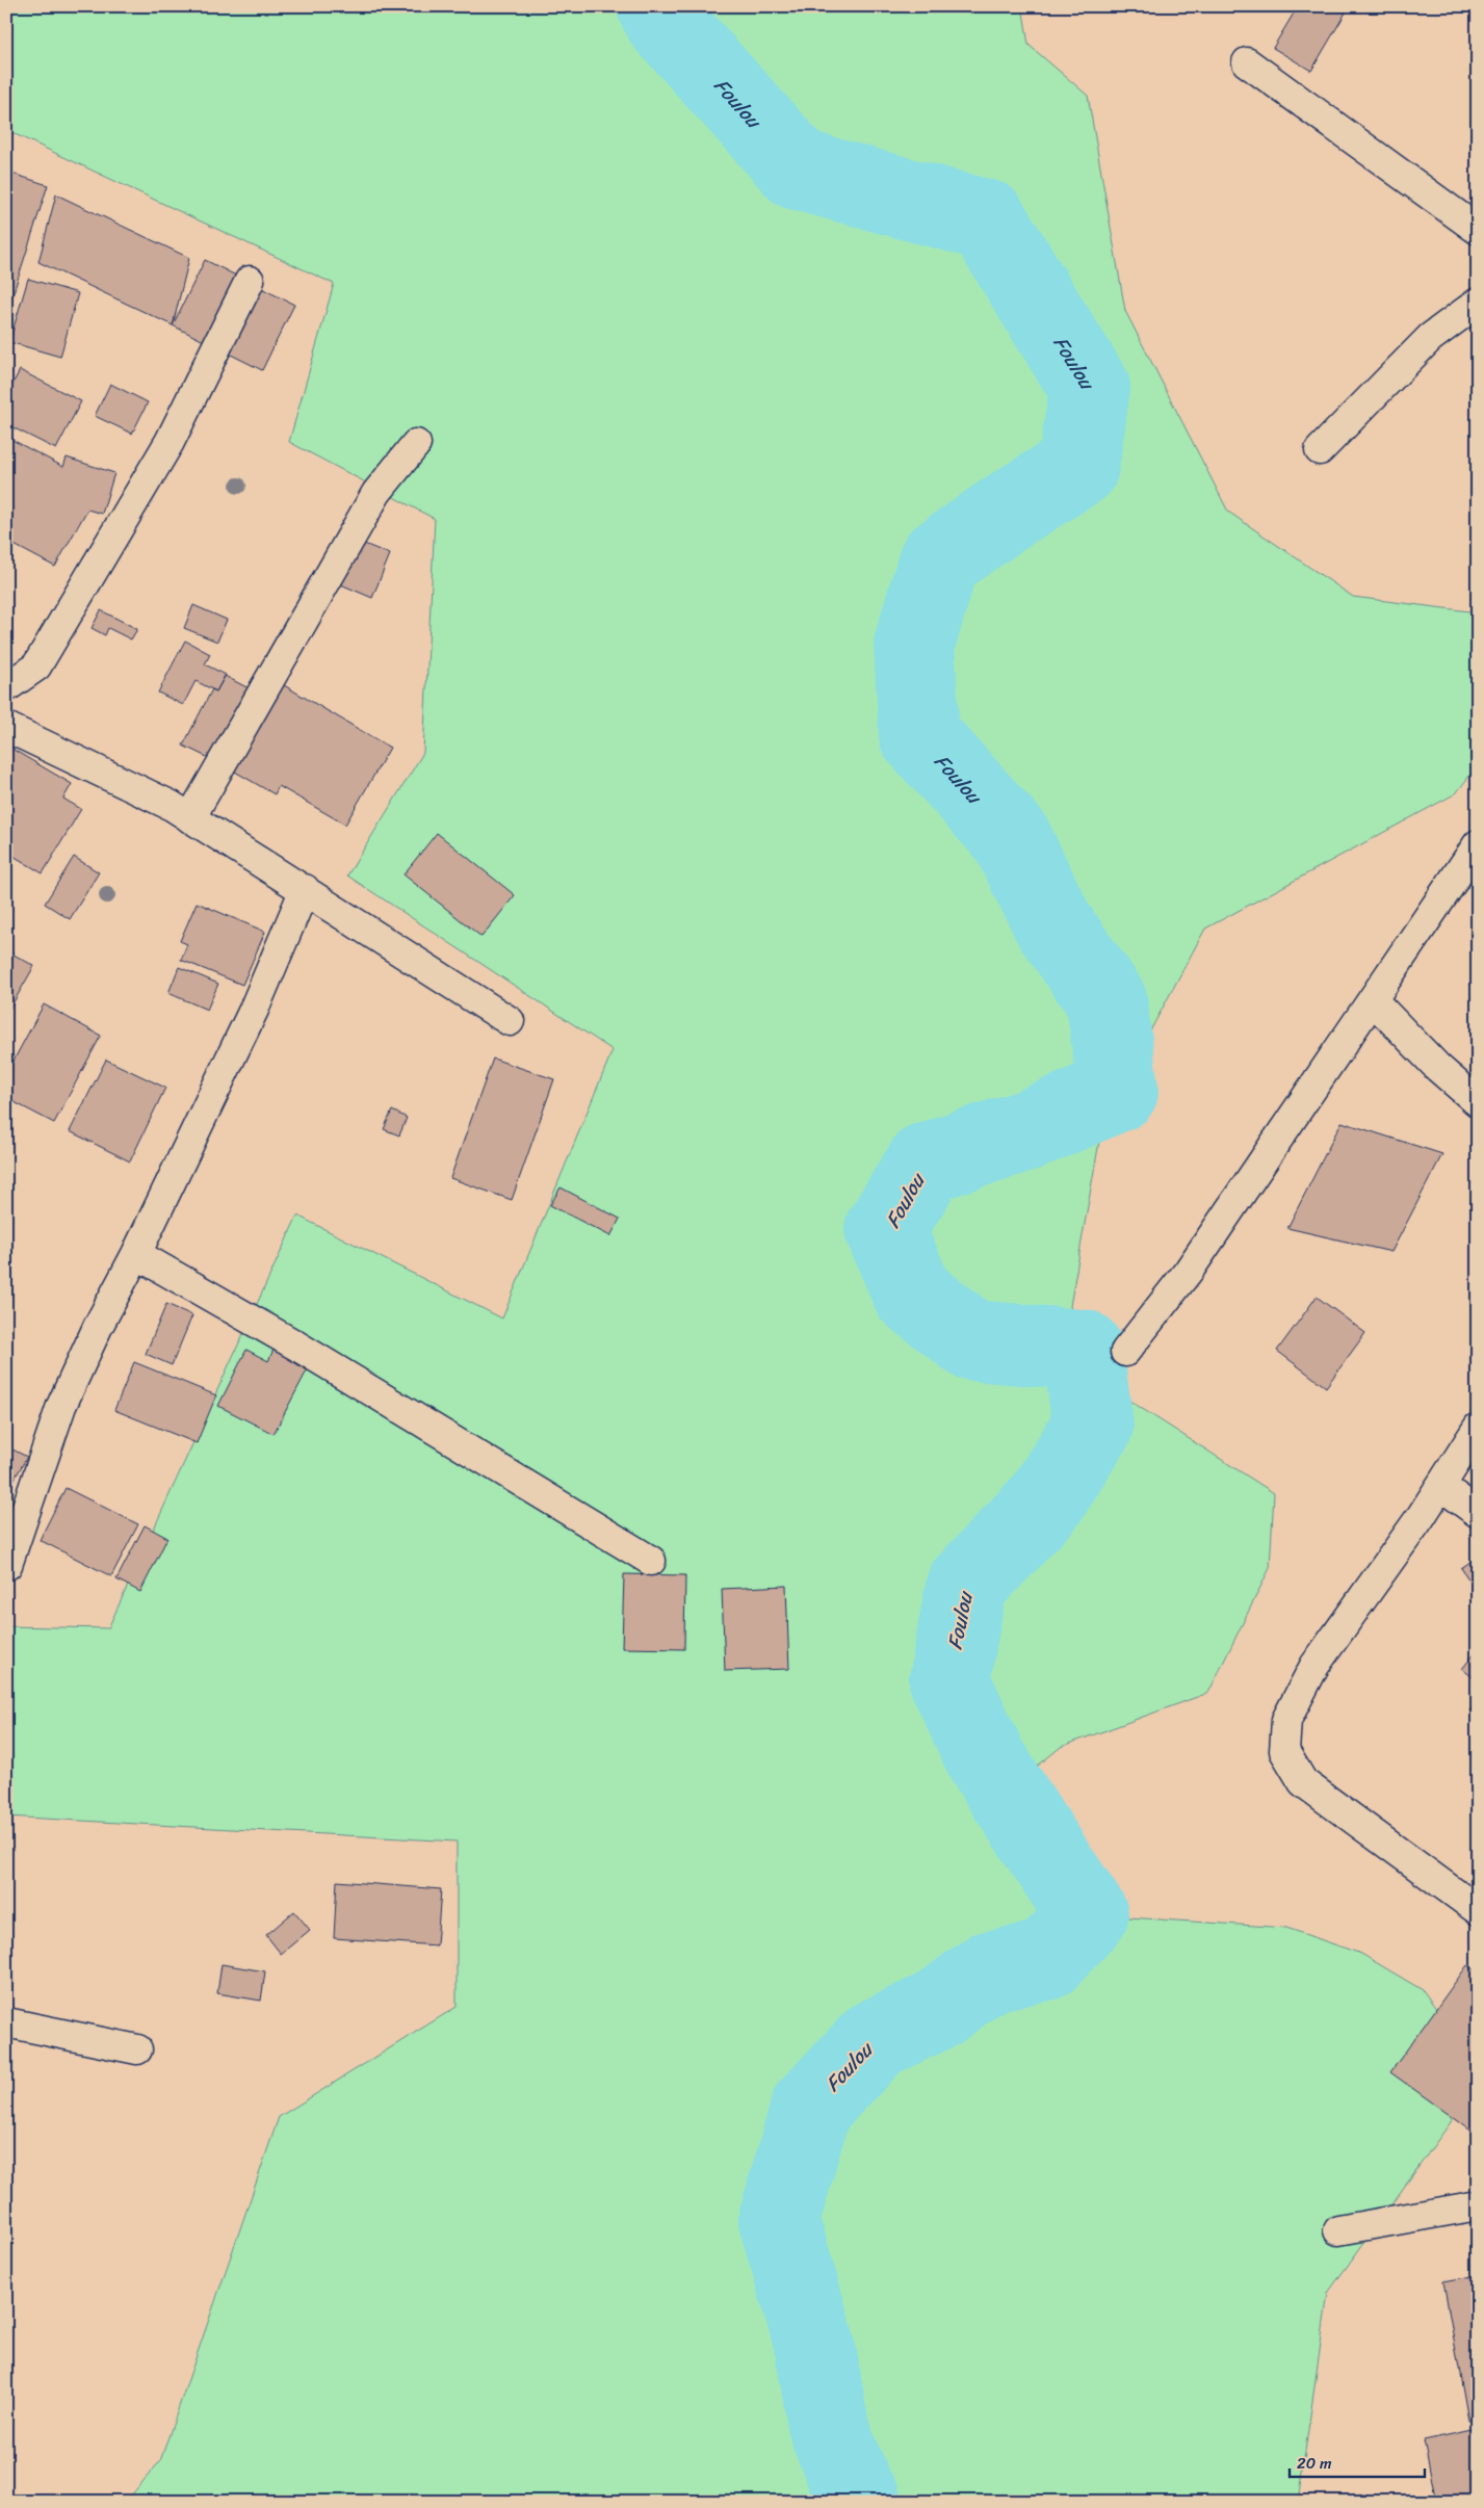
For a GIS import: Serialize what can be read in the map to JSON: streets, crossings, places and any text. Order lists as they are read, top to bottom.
{
  "water": ["Foulou"],
  "scale_bar": "20 m"
}
